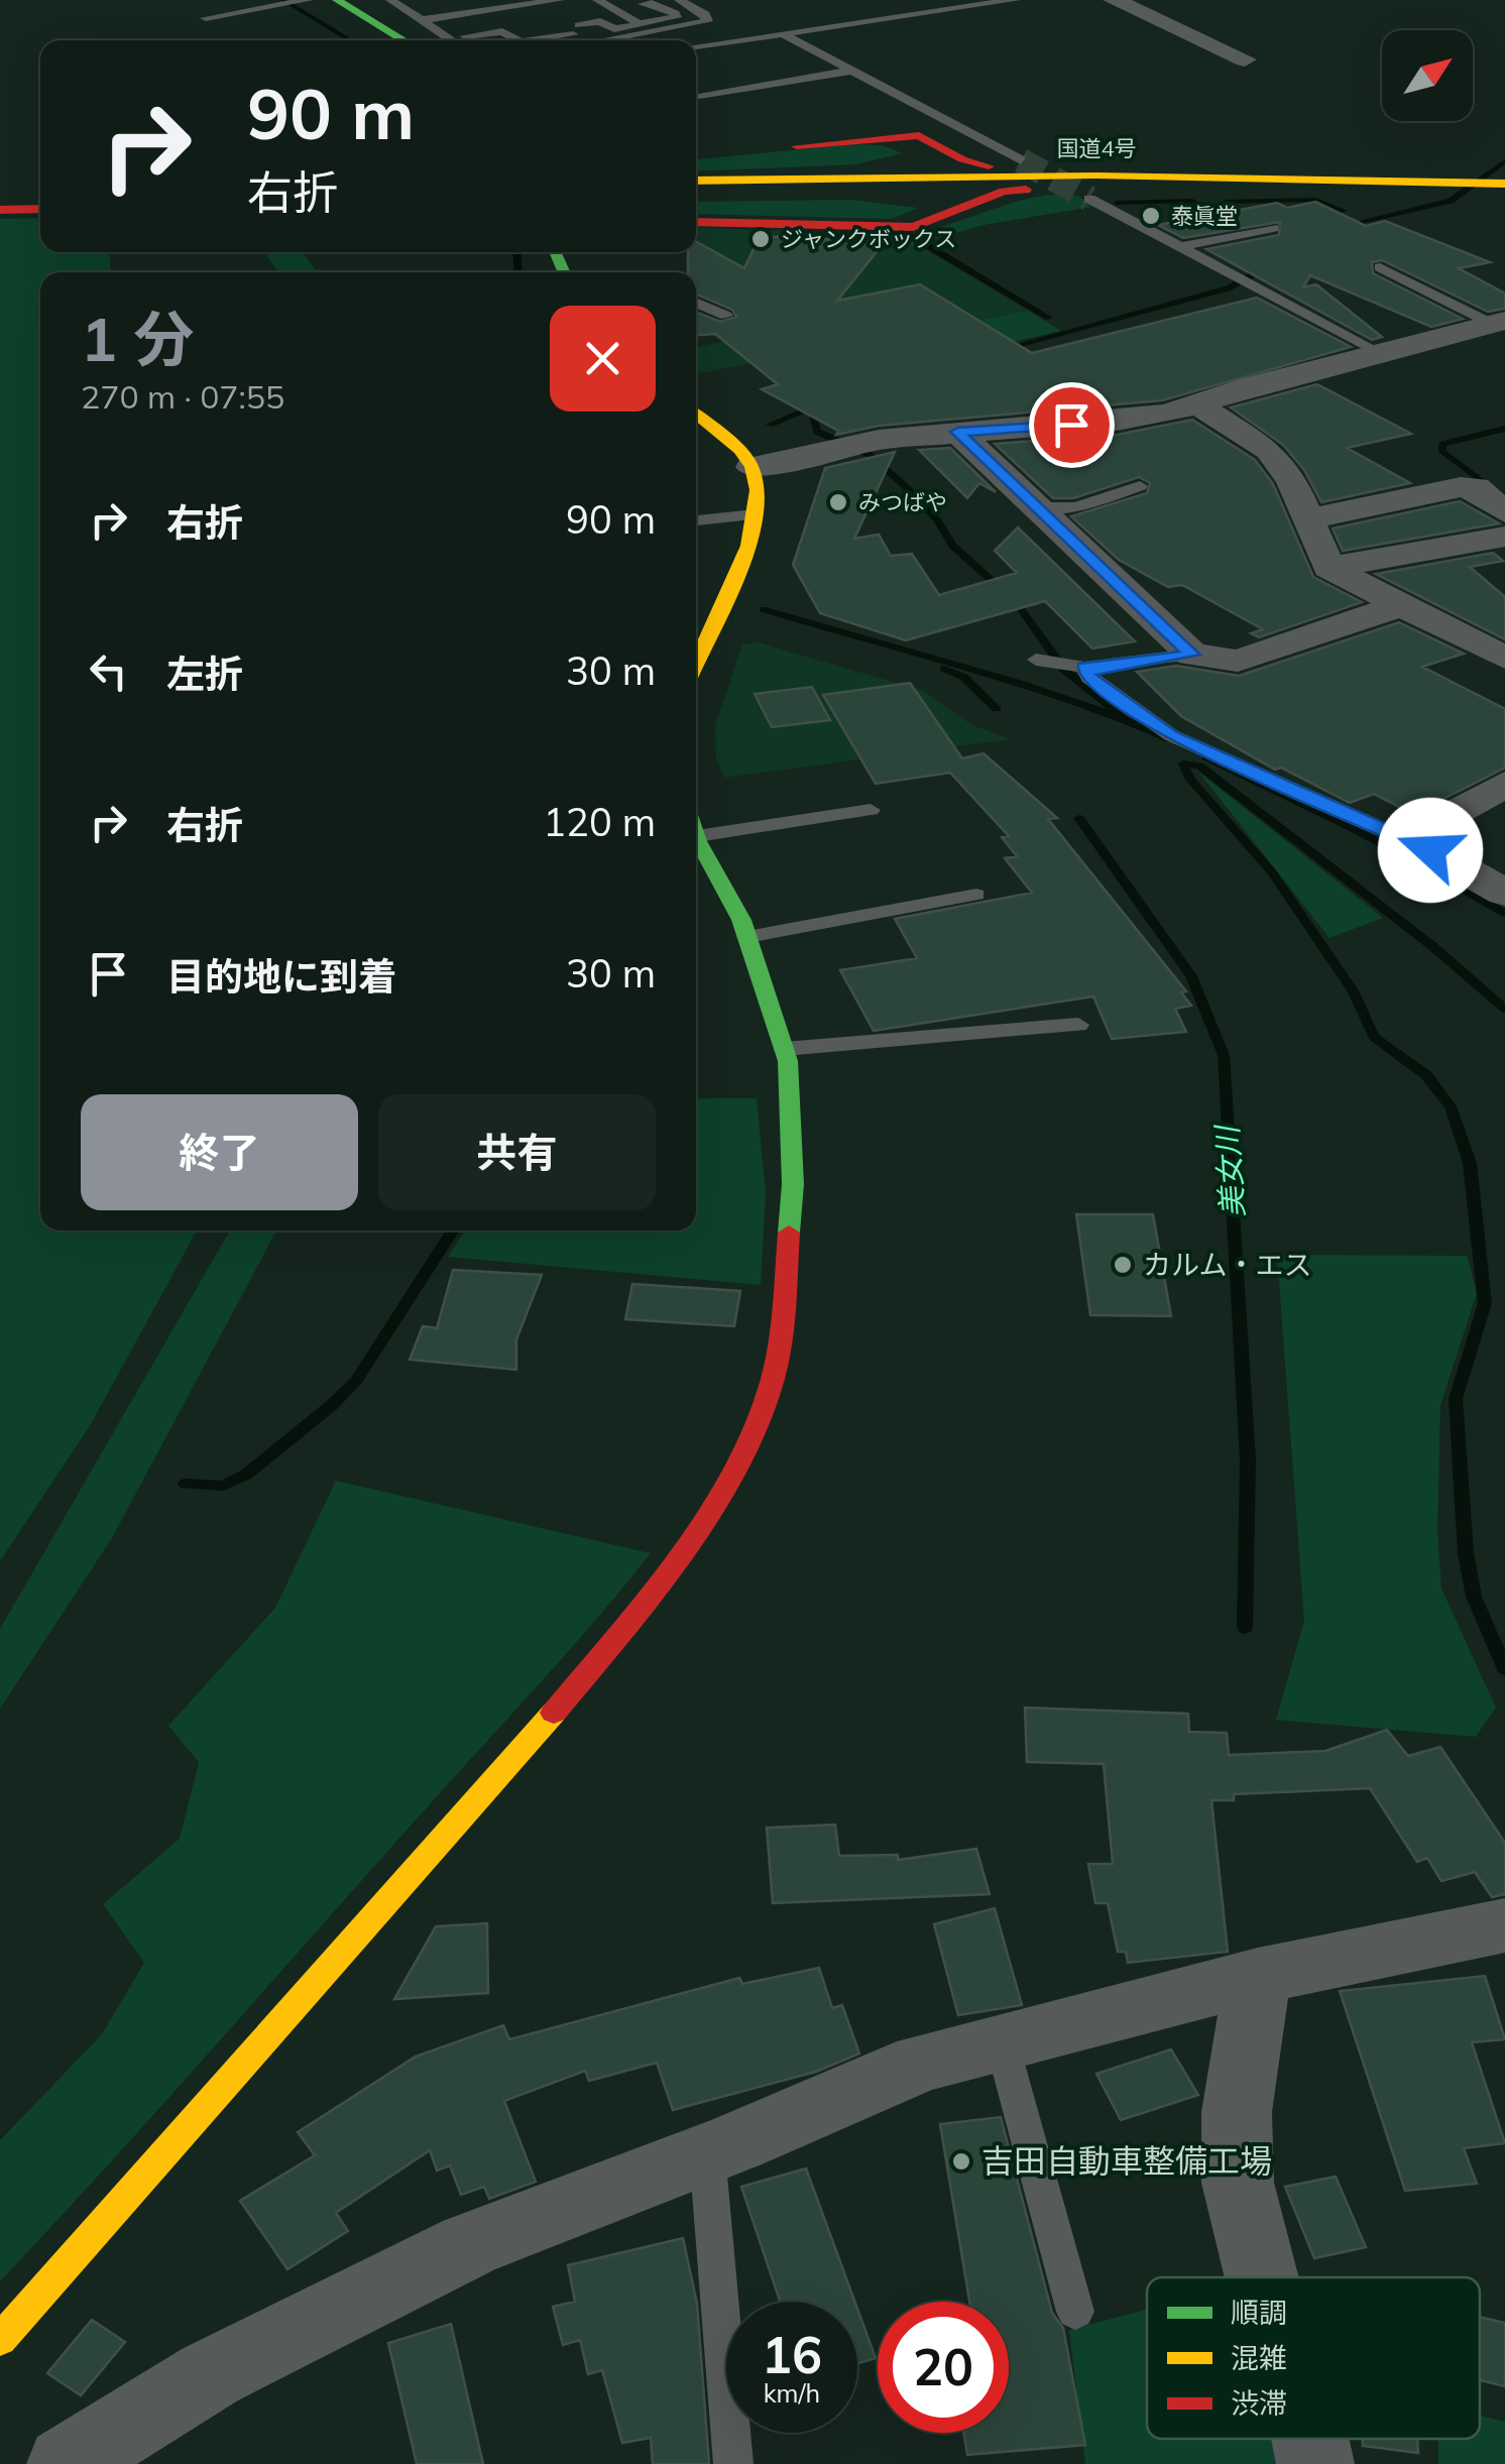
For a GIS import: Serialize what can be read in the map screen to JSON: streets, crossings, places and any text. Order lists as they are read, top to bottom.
{
  "streets": {
    "main road": ["国道4号"]
  },
  "water": ["美女川"],
  "places": [
    "泰眞堂",
    "ジャンクボックス",
    "みつばや",
    "カルム・エス",
    "吉田自動車整備工場"
  ],
  "legend": ["順調", "混雑", "渋滞"],
  "north": "top right",
  "page": {
    "turn": ["90 m", "右折"],
    "heading": ["1 分", "270 m · 07:55"],
    "list": [
      {
        "name": "右折",
        "value": "90 m"
      },
      {
        "name": "左折",
        "value": "30 m"
      },
      {
        "name": "右折",
        "value": "120 m"
      },
      {
        "name": "目的地に到着",
        "value": "30 m"
      }
    ],
    "buttons": ["終了", "共有"],
    "speed": "16 km/h",
    "limit": "20"
  }
}
